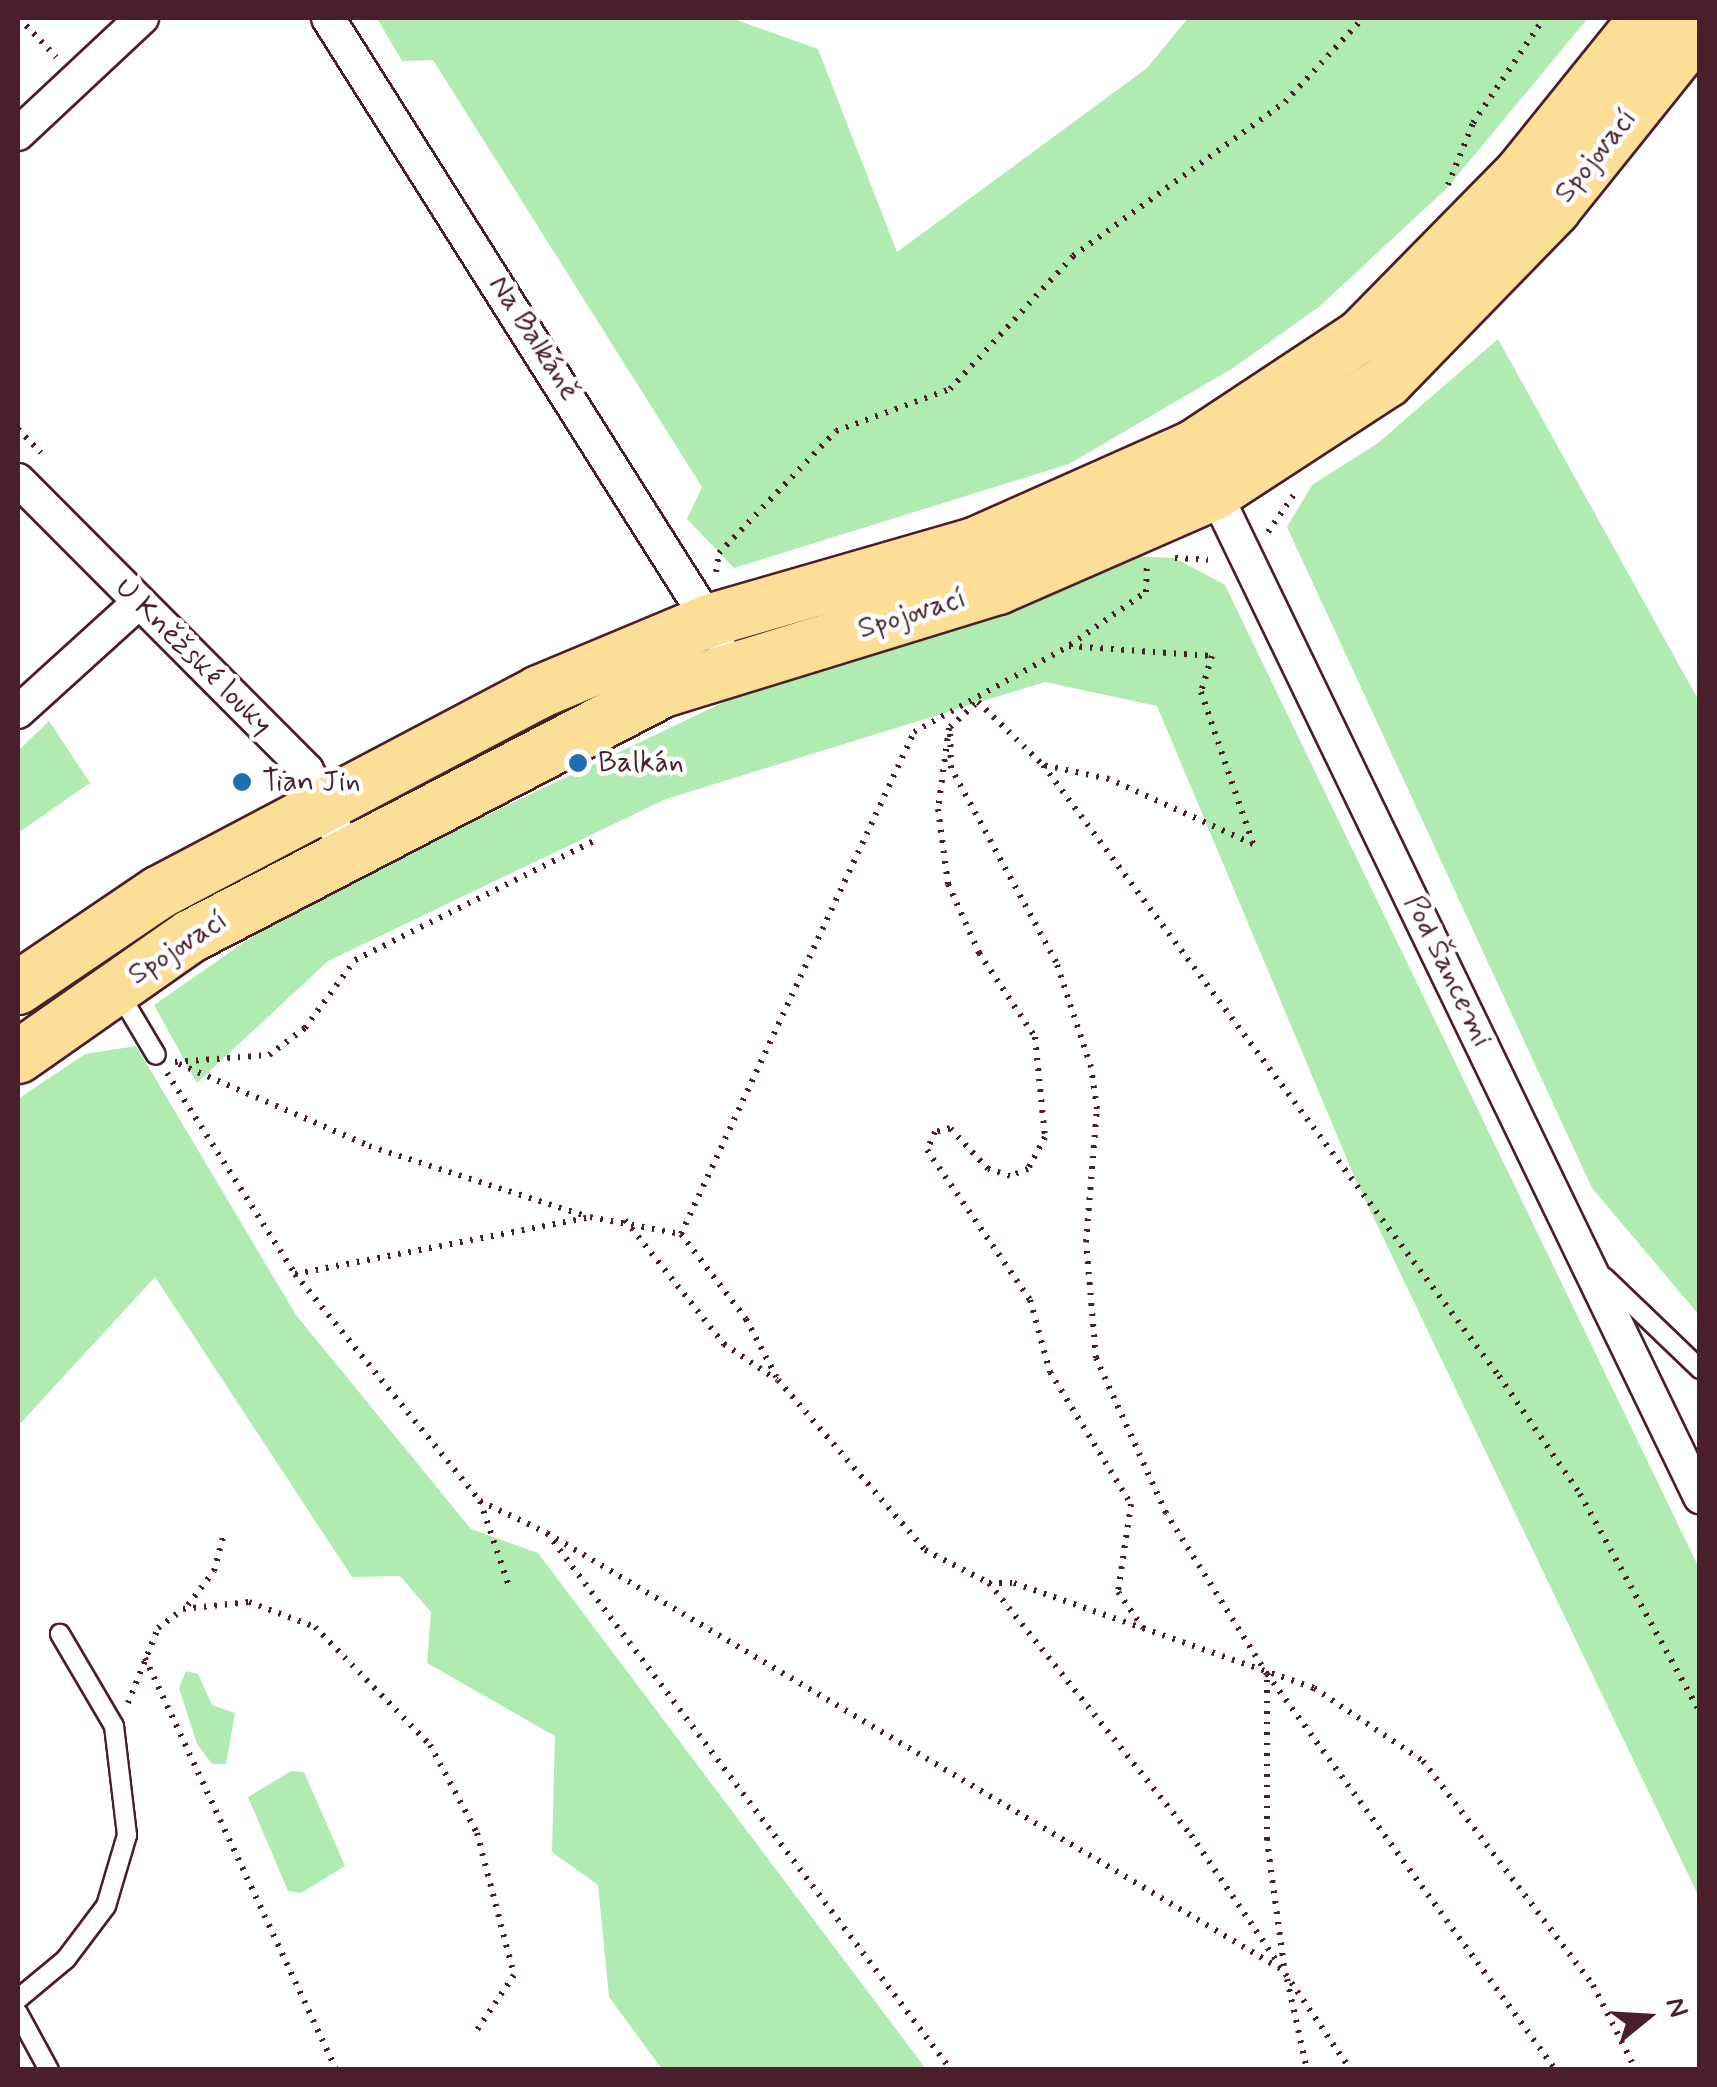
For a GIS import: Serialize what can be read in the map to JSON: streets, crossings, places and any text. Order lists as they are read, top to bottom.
{
  "streets": {
    "main road": ["Spojovací"],
    "street": ["Na Balkáně", "U Kněžské louky", "Pod Šancemi"]
  },
  "crossings": [
    ["Spojovací", "Na Balkáně"],
    ["Spojovací", "U Kněžské louky"],
    ["Spojovací", "Pod Šancemi"]
  ],
  "places": ["Balkán", "Tian Jin"],
  "north": "right"
}
